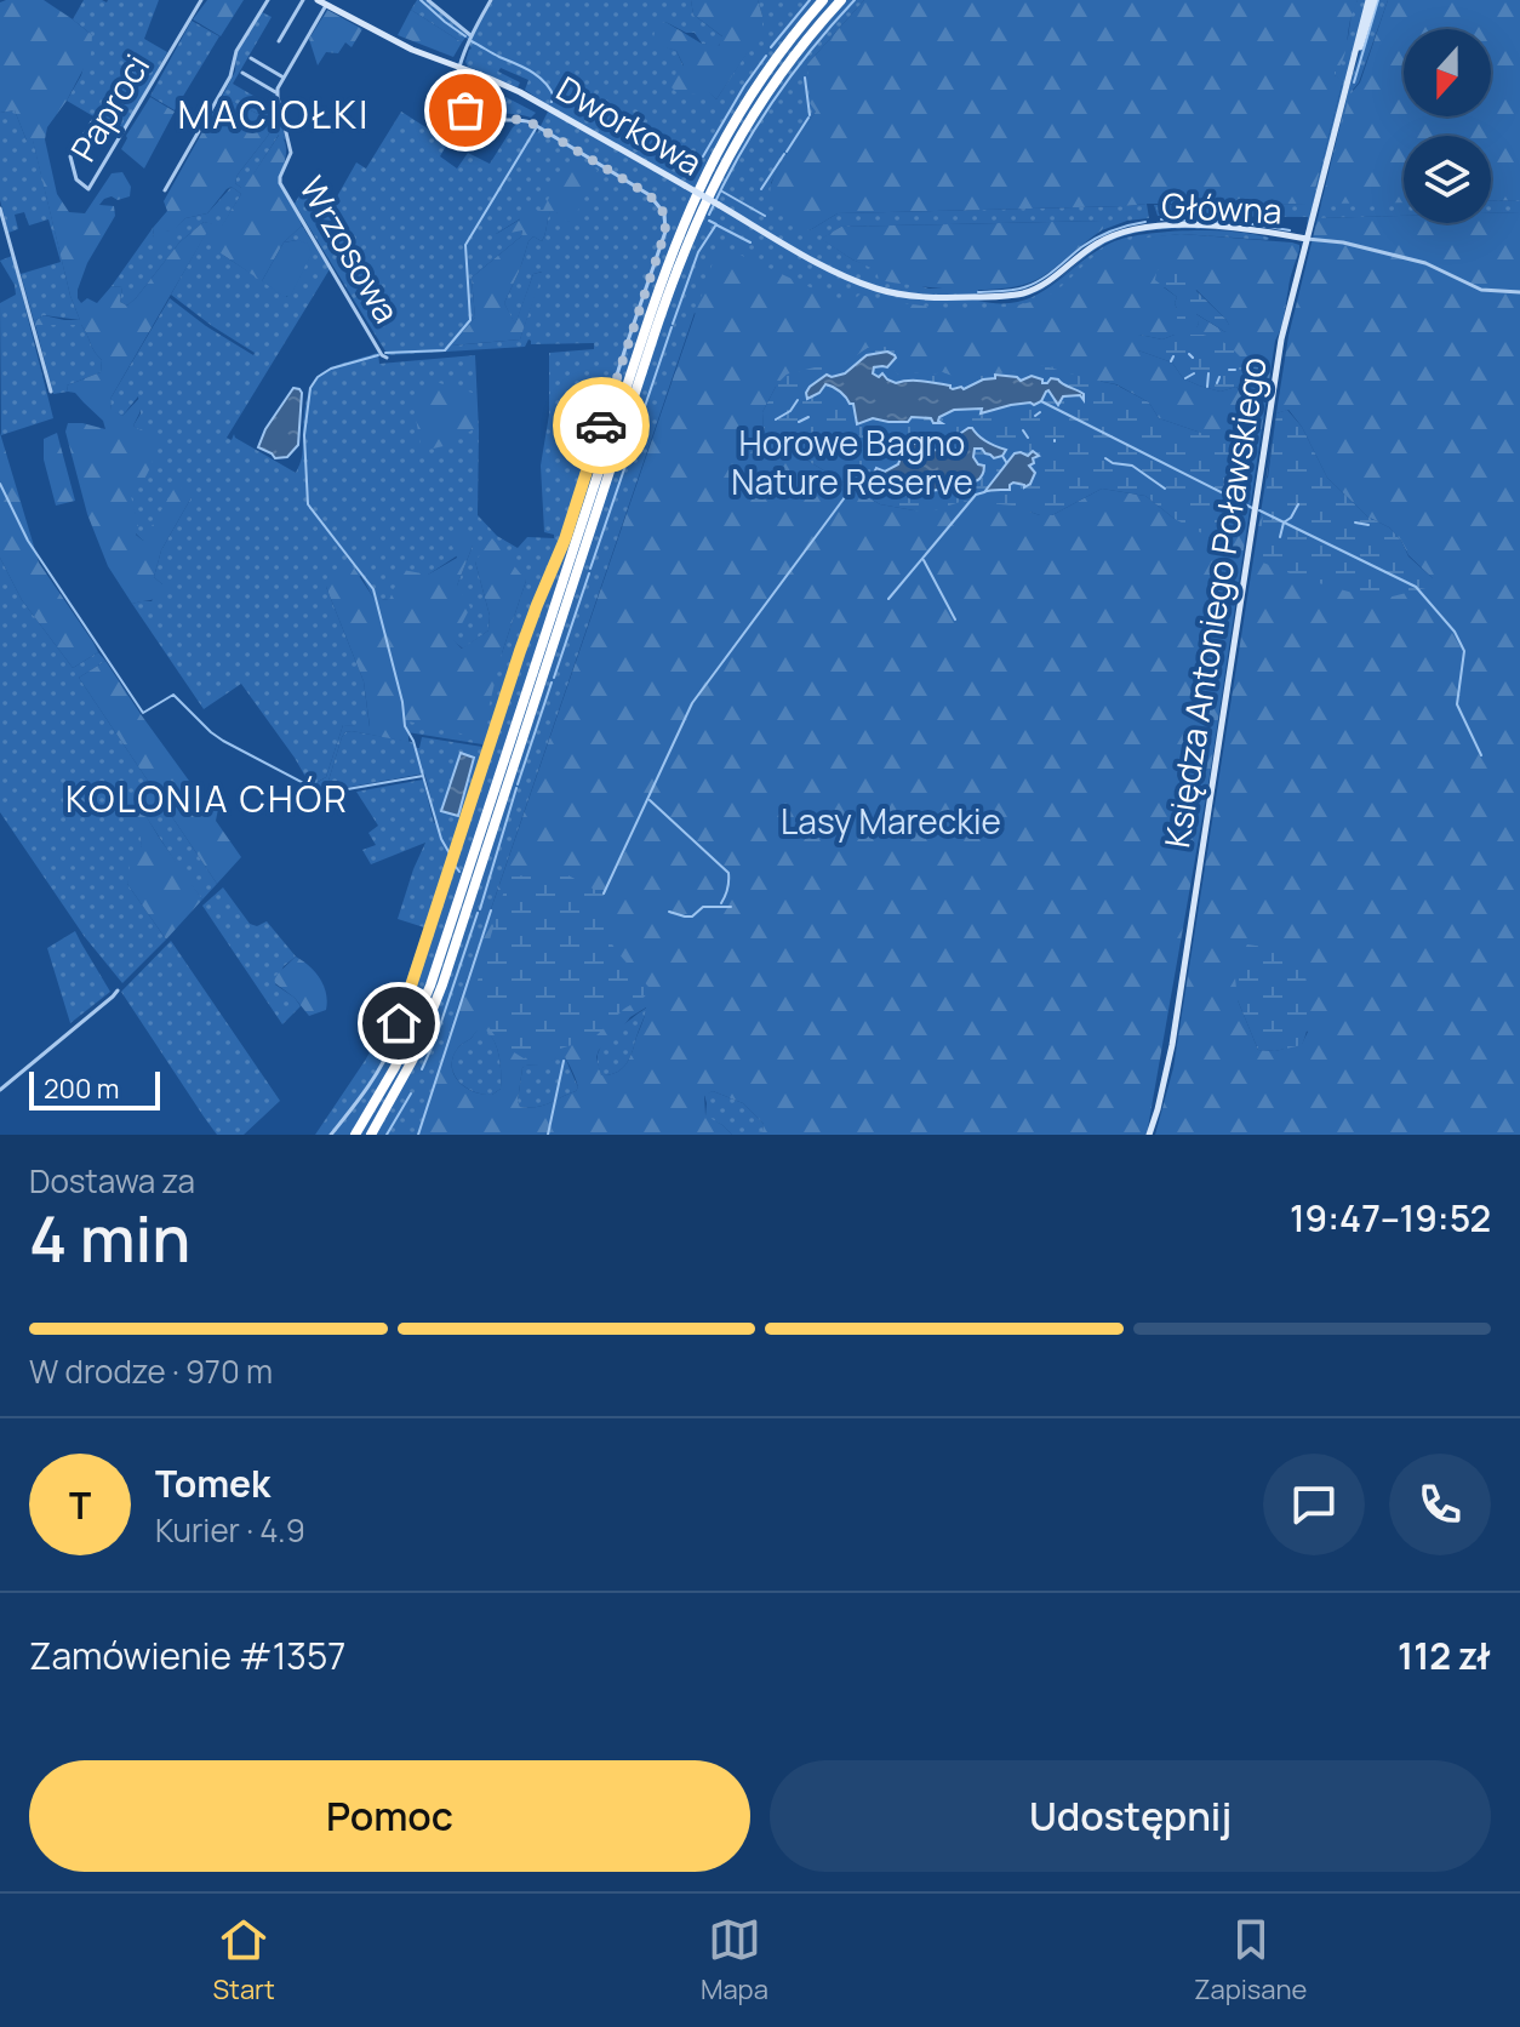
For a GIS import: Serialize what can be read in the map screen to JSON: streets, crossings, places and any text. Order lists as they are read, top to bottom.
{
  "streets": {
    "main road": ["Dworkowa", "Główna", "Księdza Antoniego Poławskiego"],
    "street": ["Paproci", "Wrzosowa"]
  },
  "crossings": [
    ["Dworkowa", "Główna"],
    ["Główna", "Księdza Antoniego Poławskiego"]
  ],
  "districts": ["MACIOŁKI", "KOLONIA CHÓR"],
  "parks": ["Horowe Bagno Nature Reserve", "Lasy Mareckie"],
  "scale_bar": "200 m",
  "north": "bottom",
  "page": {
    "scale": "200 m",
    "heading": ["4 min", "Dostawa za", "19:47–19:52"],
    "panel": [
      "Tomek",
      "Kurier · 4.9",
      "Zamówienie #1357",
      "112 zł"
    ],
    "bar": "W drodze · 970 m",
    "round": "T",
    "buttons": ["Pomoc", "Udostępnij"],
    "tabs": ["Start", "Mapa", "Zapisane"]
  }
}
